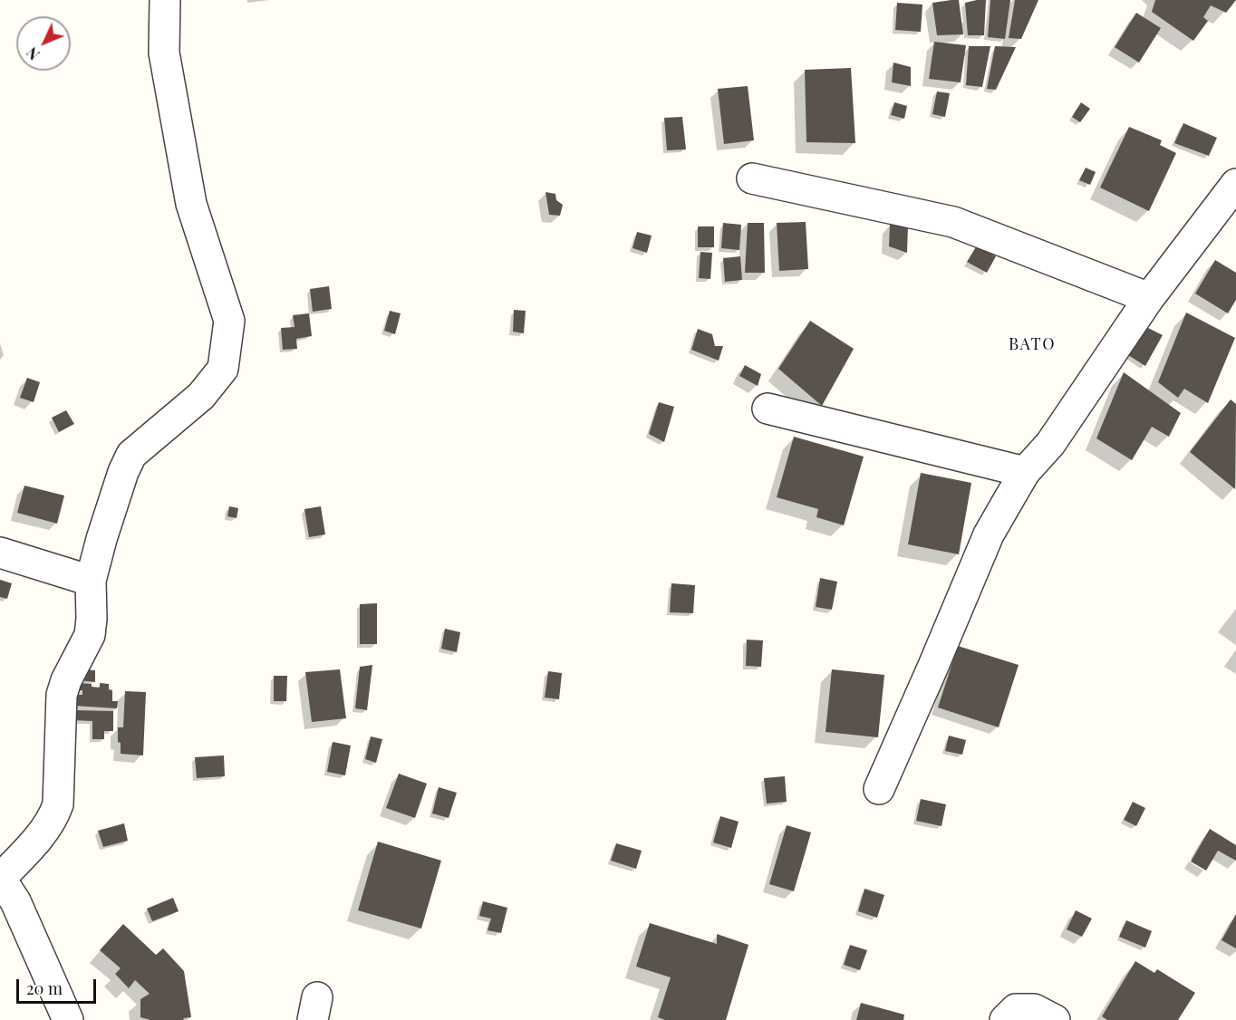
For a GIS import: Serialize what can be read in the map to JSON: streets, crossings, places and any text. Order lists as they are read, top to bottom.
{
  "districts": ["BATO"],
  "scale_bar": "20 m",
  "north": "bottom left"
}
